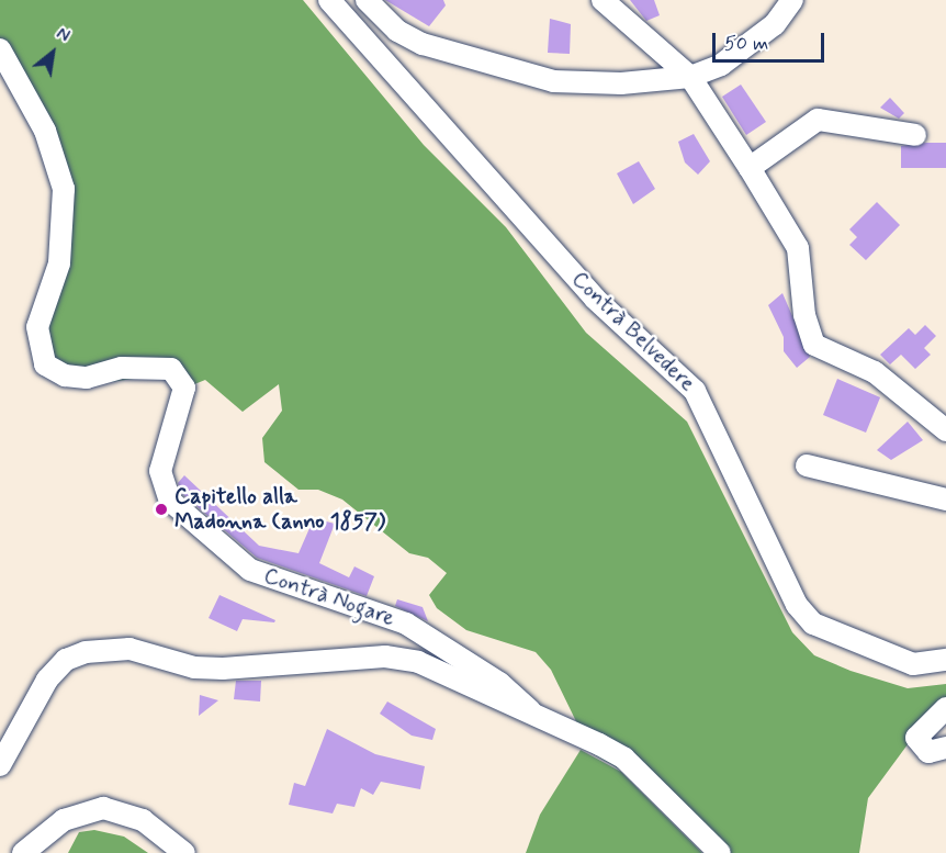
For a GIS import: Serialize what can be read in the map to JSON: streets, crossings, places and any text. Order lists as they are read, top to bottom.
{
  "streets": {
    "street": ["Contrà Belvedere", "Contrà Nogare"]
  },
  "places": ["Capitello alla Madonna (anno 1857)"],
  "scale_bar": "50 m",
  "north": "top right"
}
